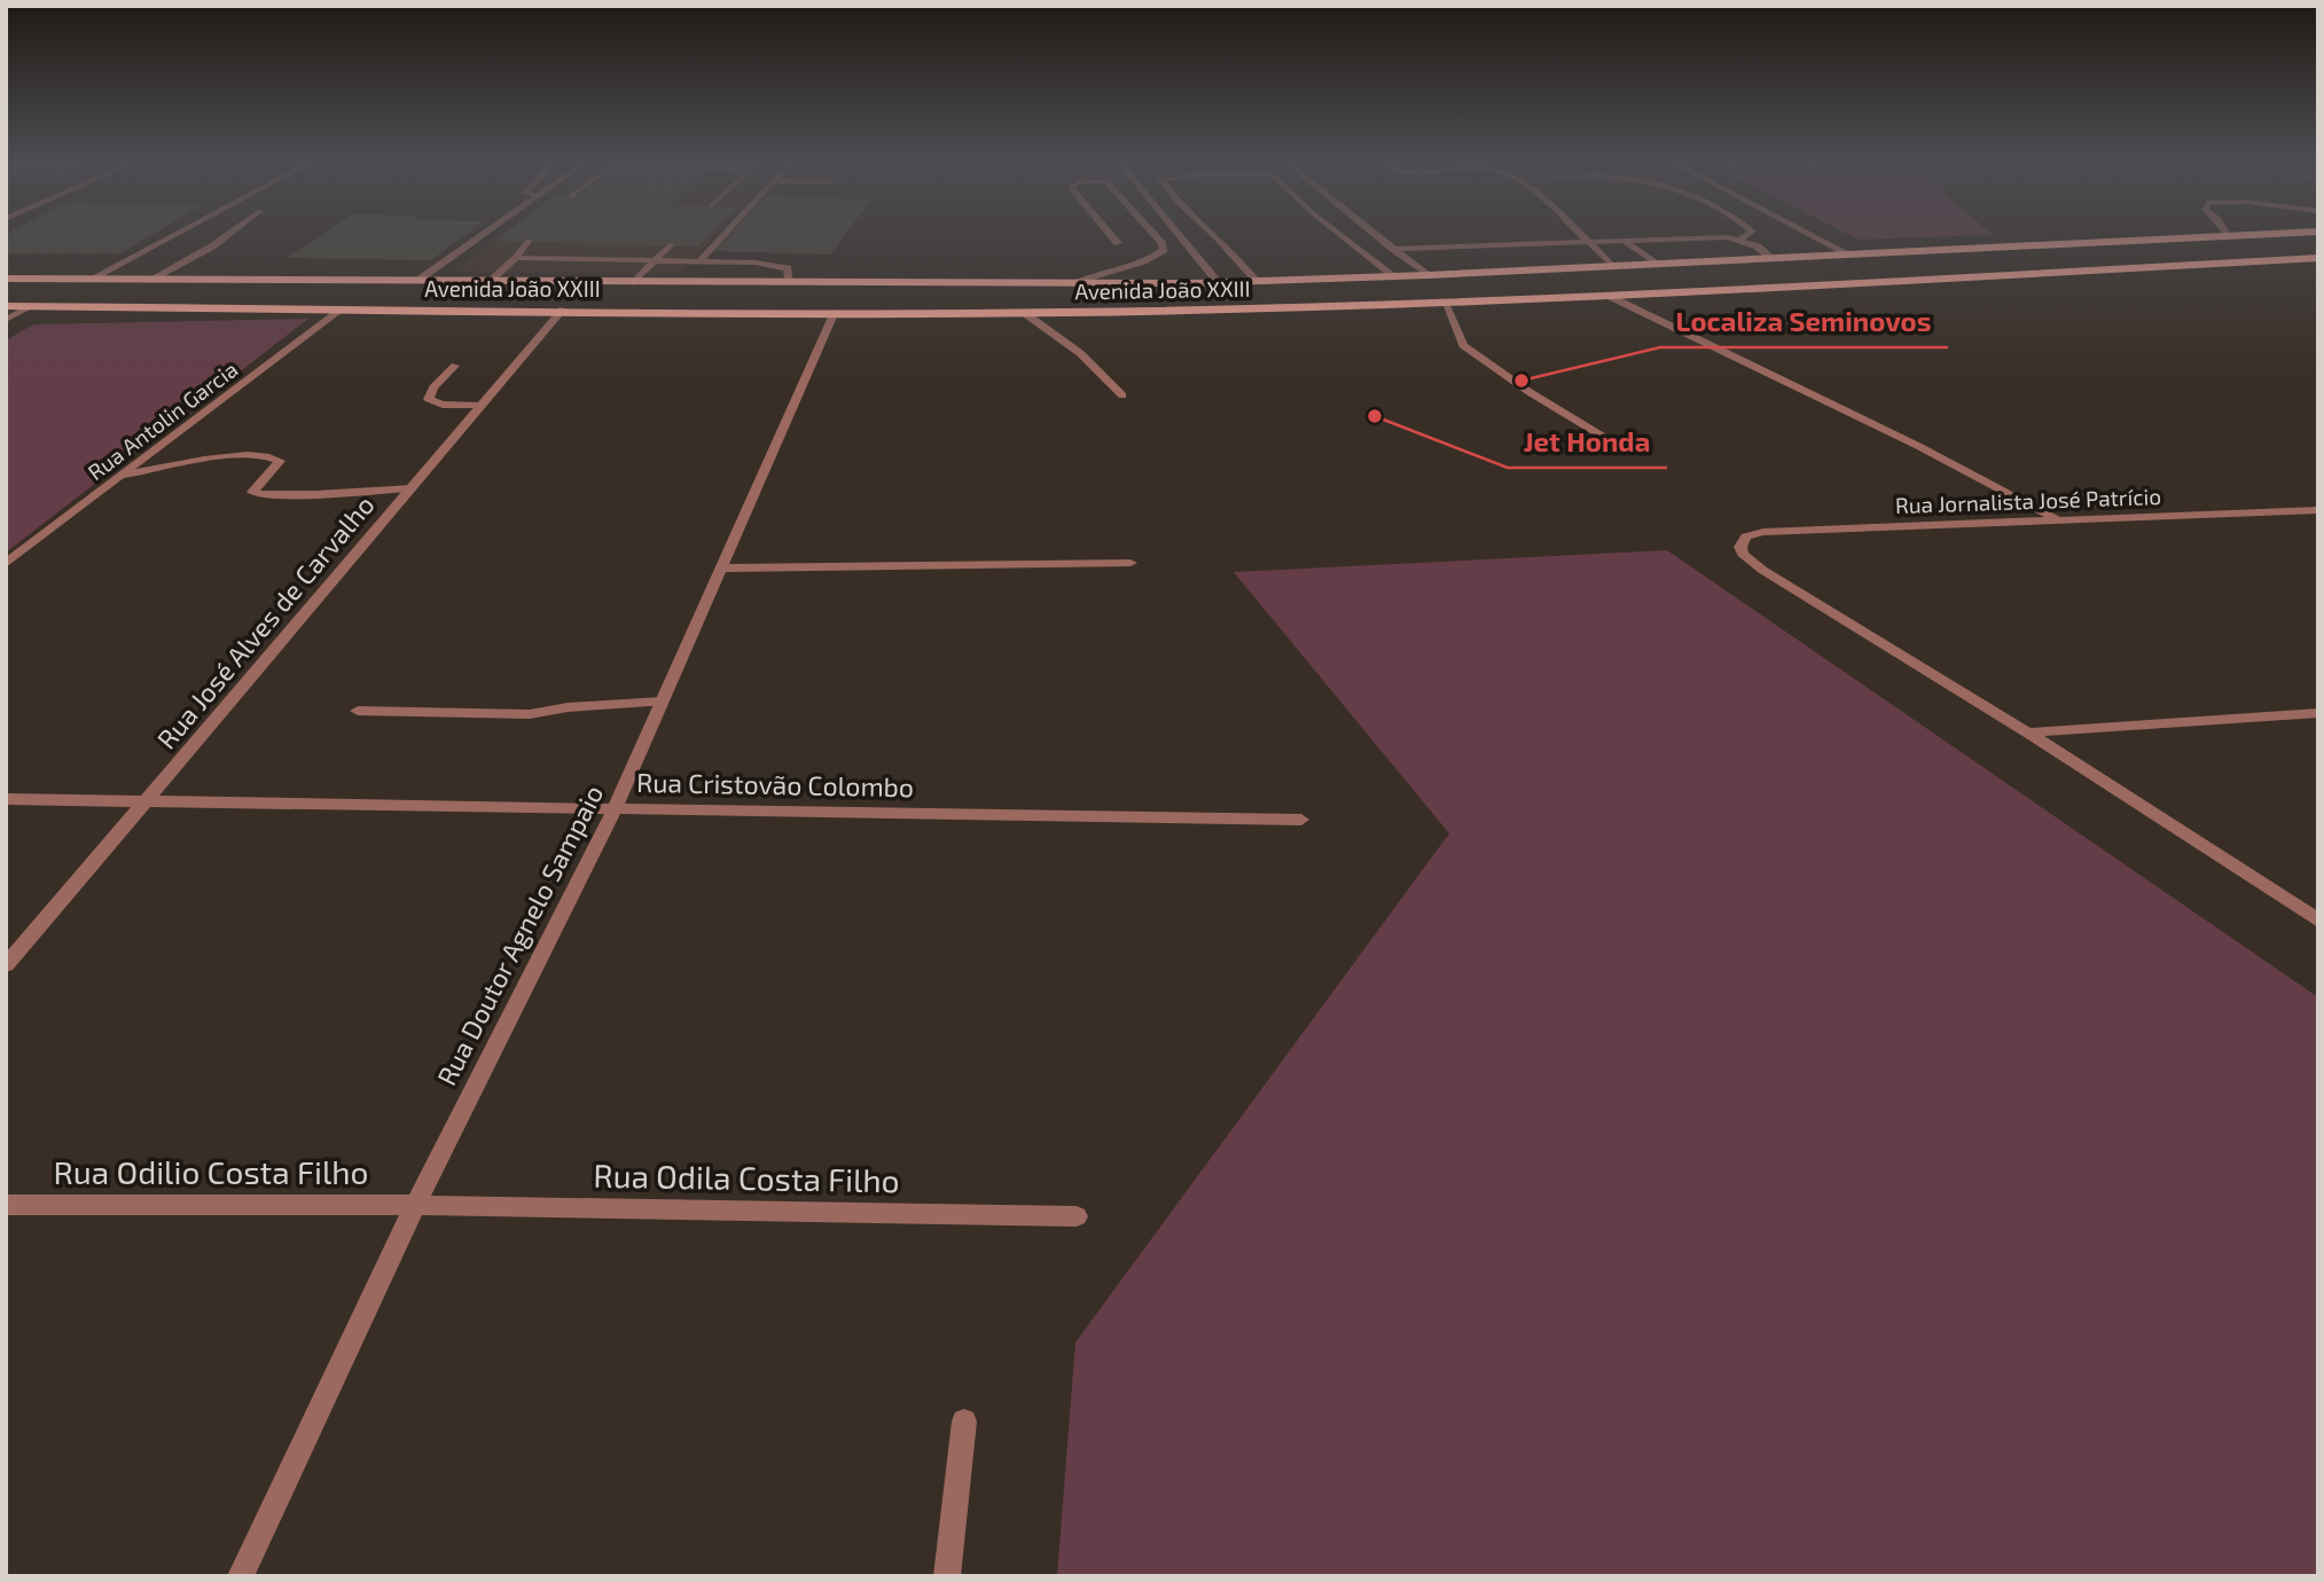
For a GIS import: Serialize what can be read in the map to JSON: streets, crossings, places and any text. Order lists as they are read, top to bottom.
{
  "streets": {
    "main road": ["Avenida João XXIII"],
    "street": [
      "Rua Antolin Garcia",
      "Rua Jornalista José Patrício",
      "Rua José Alves de Carvalho",
      "Rua Cristovão Colombo",
      "Rua Doutor Agnelo Sampaio",
      "Rua Odilio Costa Filho",
      "Rua Odila Costa Filho"
    ]
  },
  "crossings": [
    ["Avenida João XXIII", "Rua Antolin Garcia"],
    ["Avenida João XXIII", "Rua José Alves de Carvalho"],
    ["Avenida João XXIII", "Rua Doutor Agnelo Sampaio"],
    ["Rua José Alves de Carvalho", "Rua Cristovão Colombo"],
    ["Rua Cristovão Colombo", "Rua Doutor Agnelo Sampaio"],
    ["Rua Doutor Agnelo Sampaio", "Rua Odilio Costa Filho"],
    ["Rua Doutor Agnelo Sampaio", "Rua Odila Costa Filho"],
    ["Rua Odilio Costa Filho", "Rua Odila Costa Filho"]
  ],
  "places": ["Localiza Seminovos", "Jet Honda"]
}
